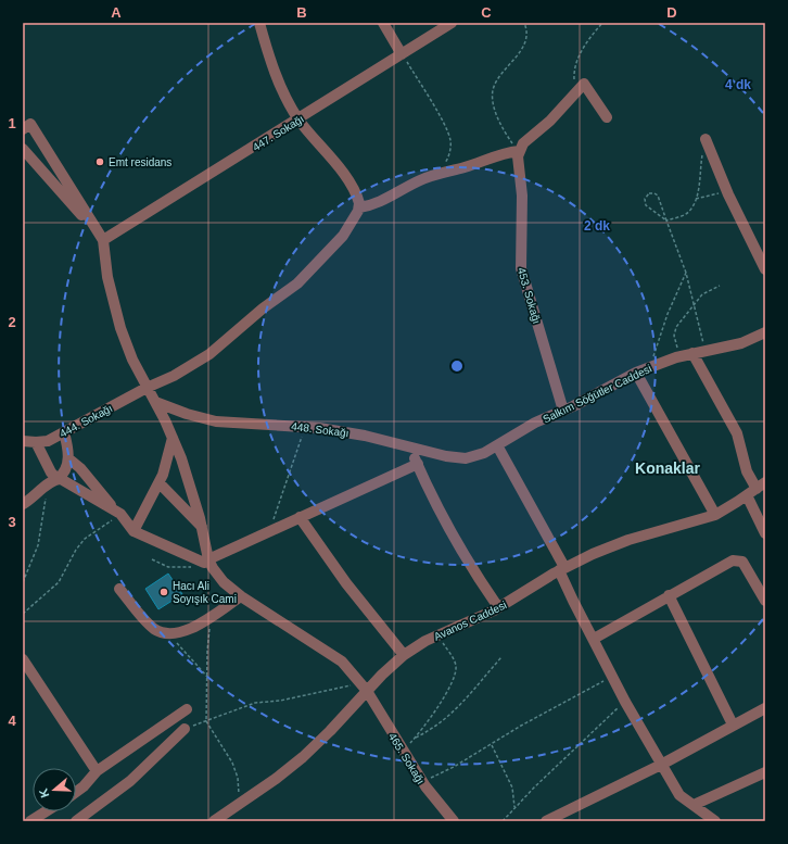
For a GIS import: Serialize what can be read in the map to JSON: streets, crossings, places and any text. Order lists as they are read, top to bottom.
{
  "streets": {
    "street": [
      "447. Sokağı",
      "453. Sokağı",
      "Salkım Söğütler Caddesi",
      "444. Sokağı",
      "448. Sokağı",
      "Avanos Caddesi",
      "465. Sokağı"
    ]
  },
  "crossings": [
    ["453. Sokağı", "Salkım Söğütler Caddesi"],
    ["Salkım Söğütler Caddesi", "448. Sokağı"],
    ["Avanos Caddesi", "465. Sokağı"]
  ],
  "districts": ["Konaklar"],
  "places": ["Emt residans", "Hacı Ali Soyışık Cami"],
  "north": "left",
  "grid": {
    "columns": [
      "A",
      "B",
      "C",
      "D"
    ],
    "rows": [
      "1",
      "2",
      "3",
      "4"
    ]
  },
  "rings": ["4 dk", "2 dk"]
}
